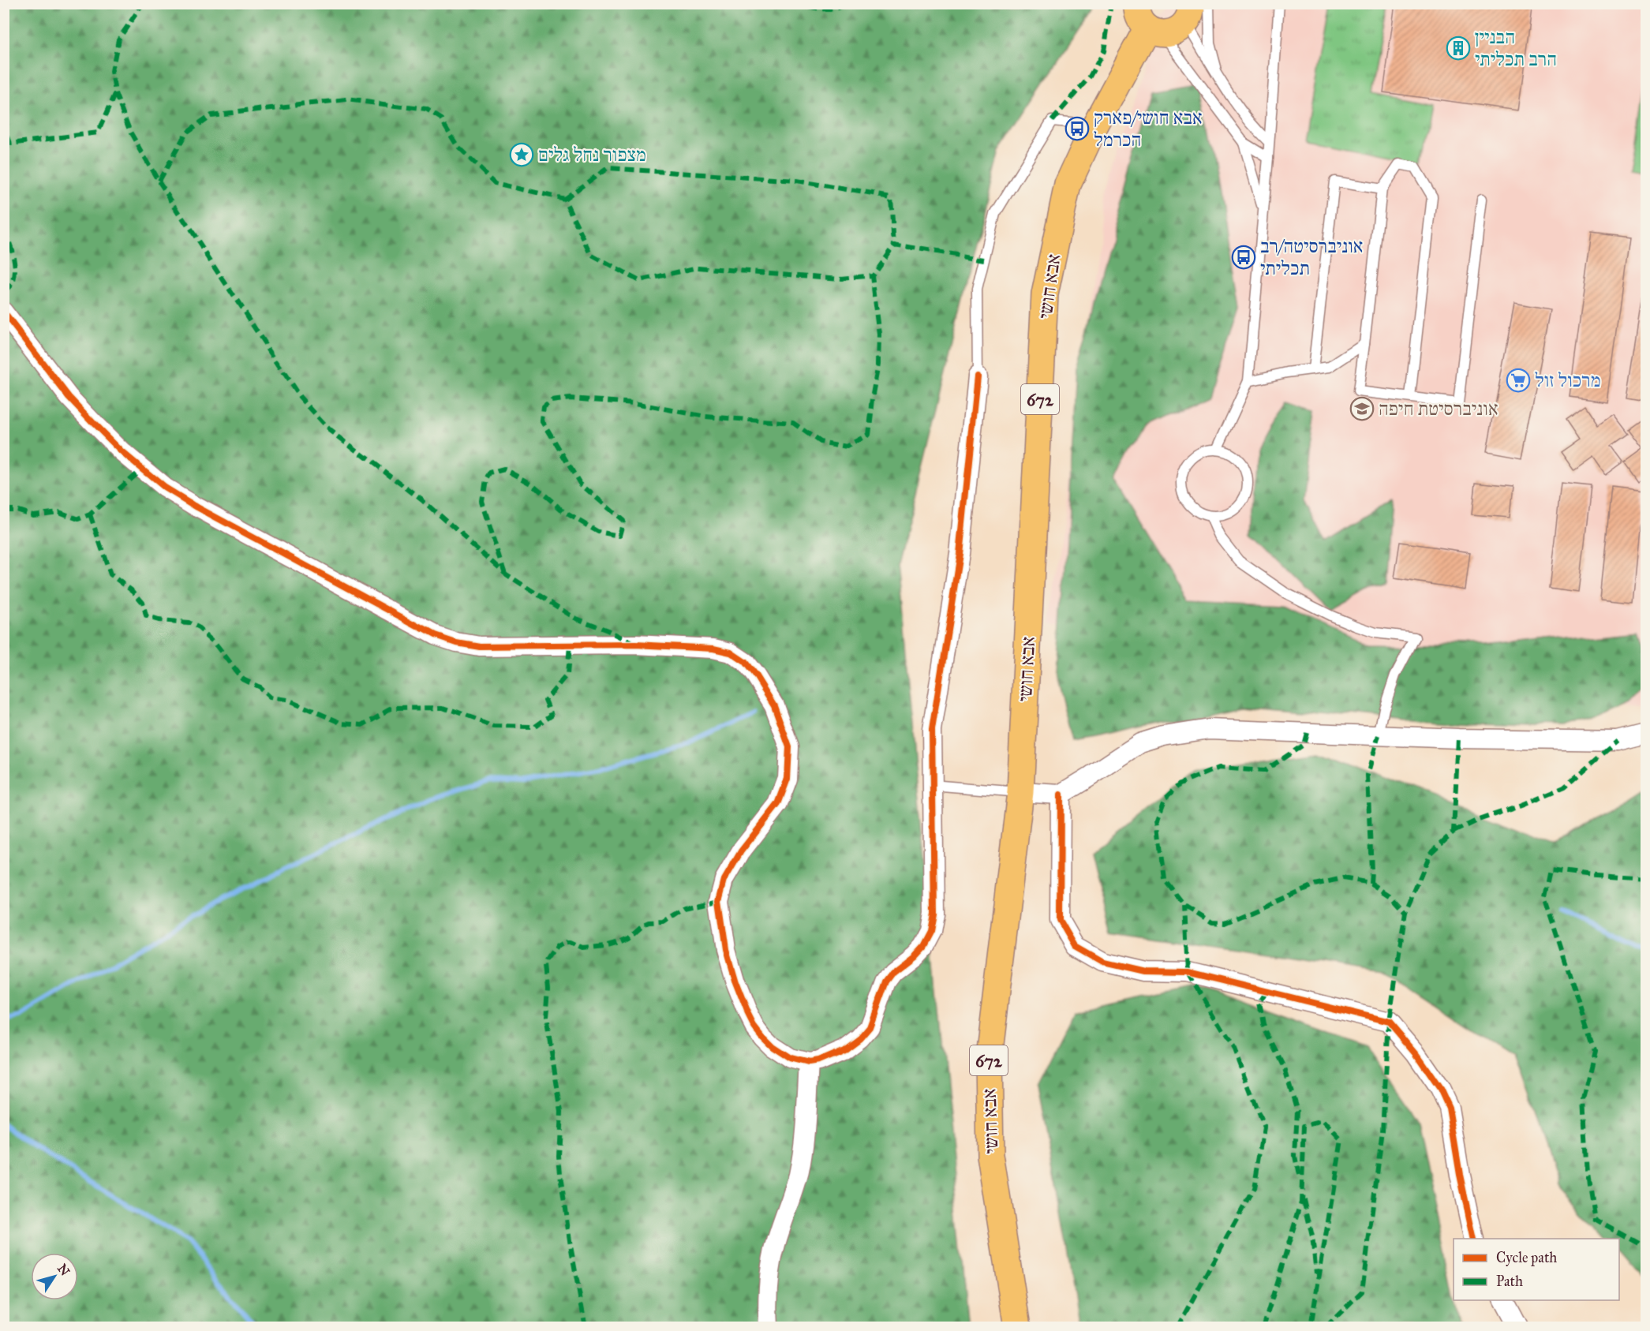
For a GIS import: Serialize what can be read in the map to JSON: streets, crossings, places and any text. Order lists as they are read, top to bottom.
{
  "streets": {
    "main road": ["אבא חושי", "672"]
  },
  "places": {
    "building": ["הבניין הרב תכליתי"],
    "bus stop": ["אבא חושי/פארק הכרמל", "אוניברסיטה/רב תכליתי"],
    "place": ["מצפור נחל גלים"],
    "supermarket": ["מרכול זול"],
    "school or university": ["אוניברסיטת חיפה"]
  },
  "legend": ["Cycle path", "Path"],
  "north": "top right"
}
